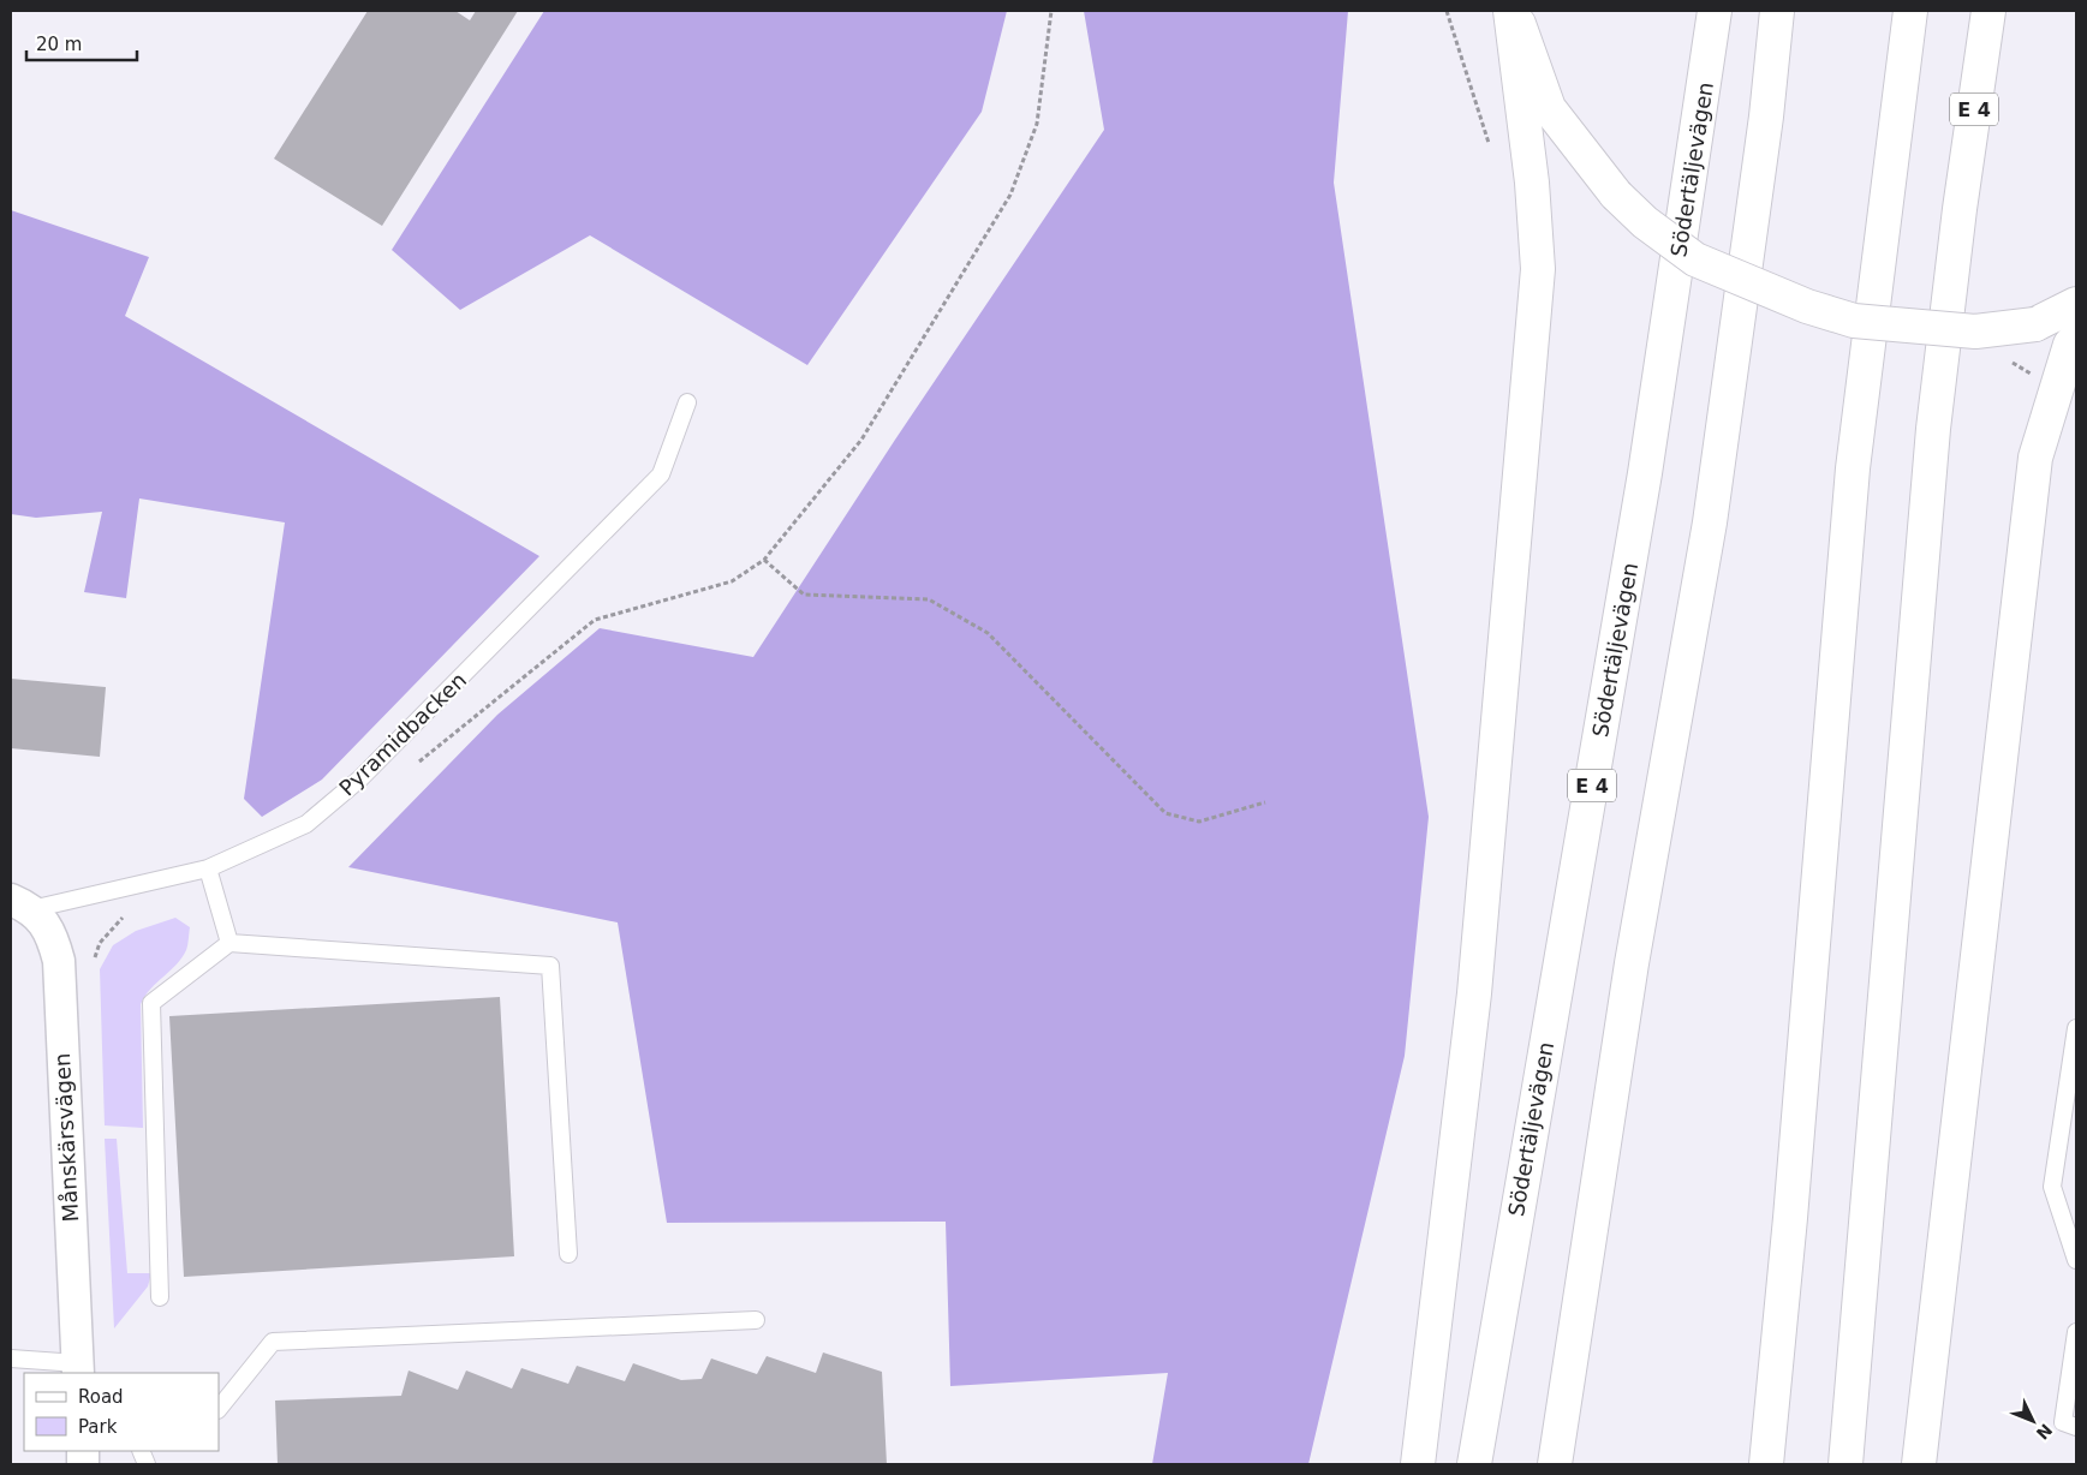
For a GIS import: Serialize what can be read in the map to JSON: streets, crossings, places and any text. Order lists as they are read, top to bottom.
{
  "streets": {
    "main road": ["E 4", "Södertäljevägen"],
    "street": ["Månskärsvägen"],
    "lane": ["Pyramidbacken"]
  },
  "crossings": [
    ["Pyramidbacken", "Månskärsvägen"]
  ],
  "legend": ["Road", "Park"],
  "scale_bar": "20 m",
  "north": "bottom right"
}
